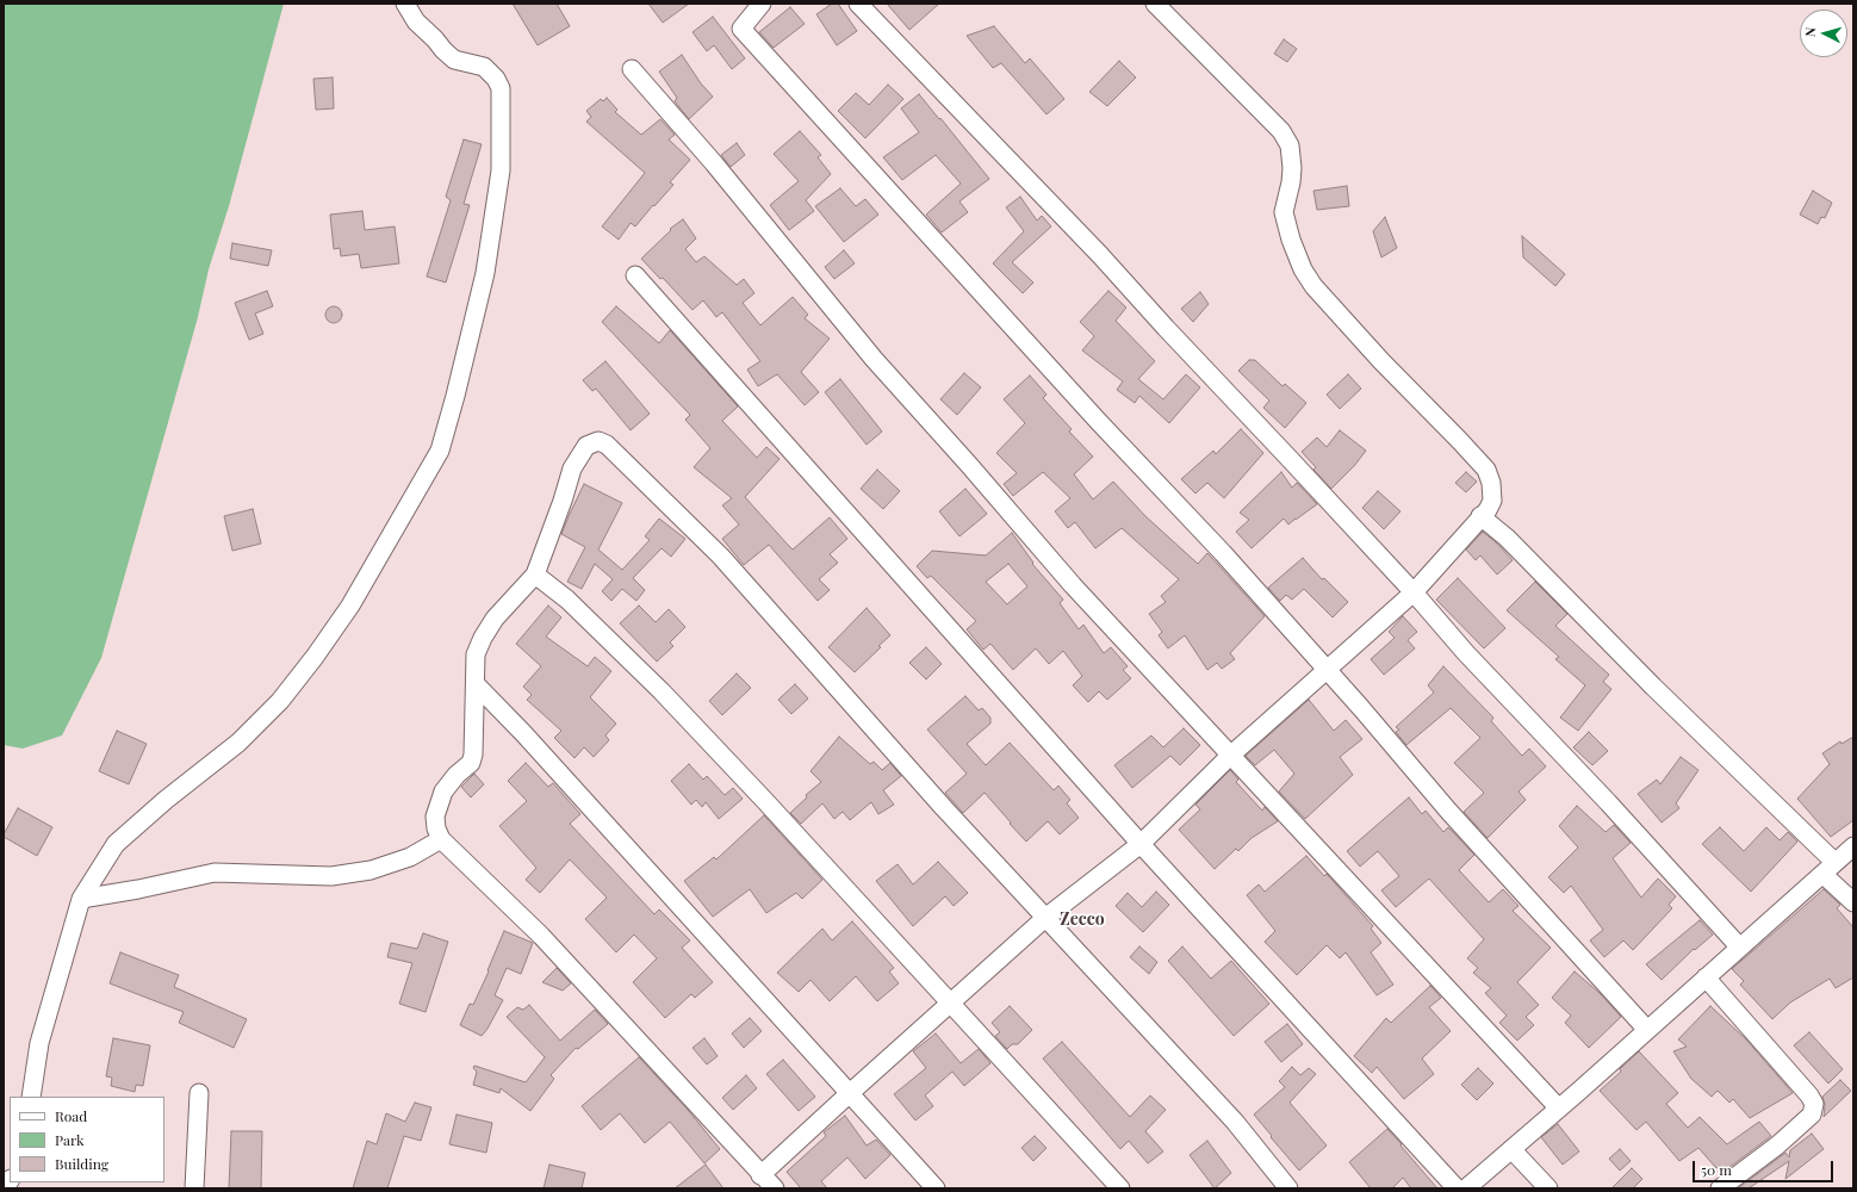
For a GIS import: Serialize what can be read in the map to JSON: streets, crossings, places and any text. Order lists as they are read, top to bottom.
{
  "districts": ["Zecco"],
  "legend": ["Road", "Park", "Building"],
  "scale_bar": "50 m",
  "north": "left"
}
